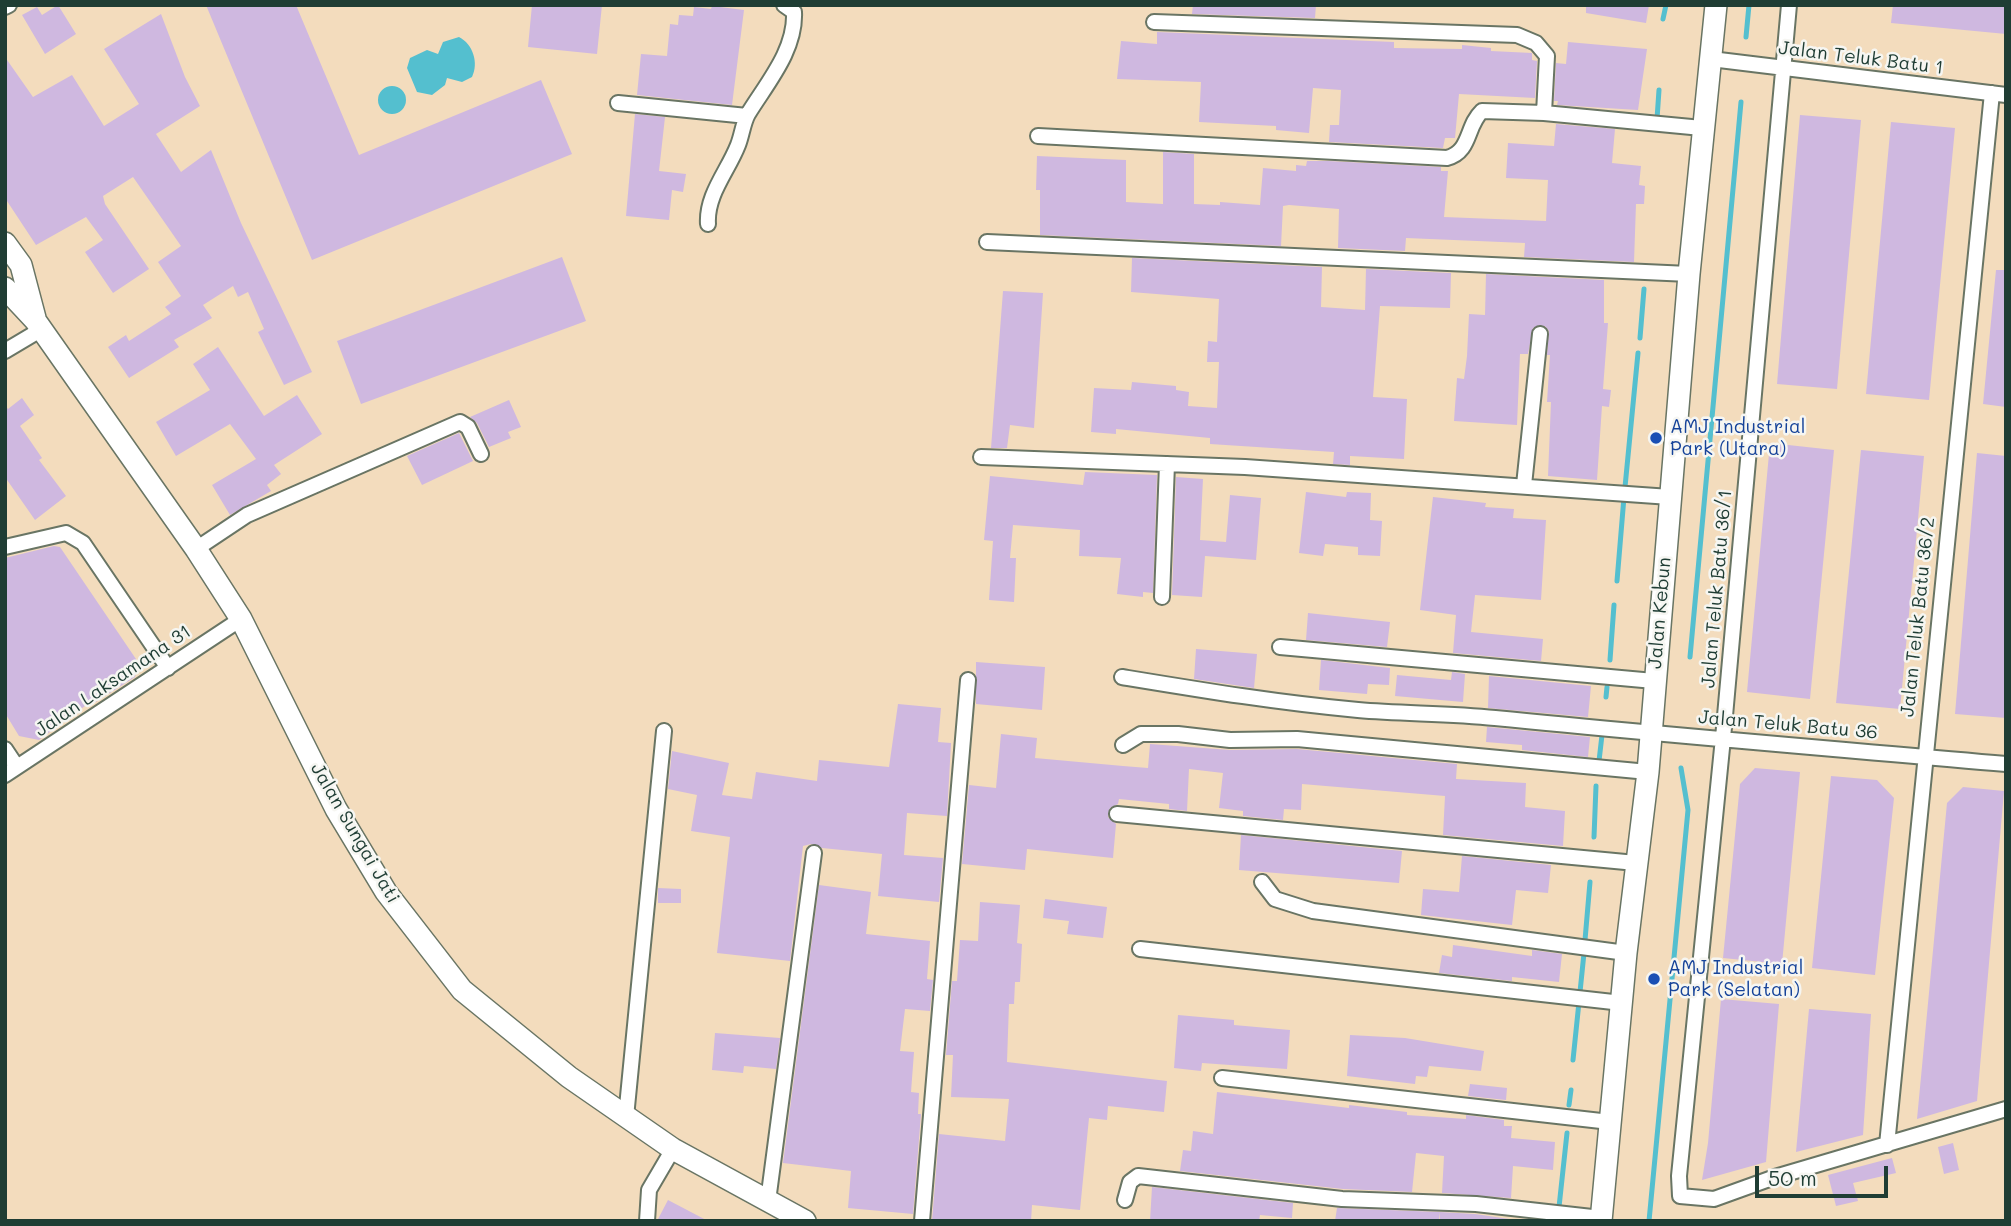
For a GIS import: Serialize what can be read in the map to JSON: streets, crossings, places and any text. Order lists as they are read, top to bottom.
{
  "streets": {
    "main road": ["Jalan Kebun", "Jalan Sungai Jati"],
    "street": [
      "Jalan Teluk Batu 1",
      "Jalan Teluk Batu 36/1",
      "Jalan Teluk Batu 36/2",
      "Jalan Laksamana 31",
      "Jalan Teluk Batu 36"
    ]
  },
  "crossings": [
    ["Jalan Teluk Batu 1", "Jalan Teluk Batu 36/1"],
    ["Jalan Teluk Batu 1", "Jalan Kebun"],
    ["Jalan Teluk Batu 1", "Jalan Teluk Batu 36/2"],
    ["Jalan Teluk Batu 36/1", "Jalan Teluk Batu 36/2"],
    ["Jalan Teluk Batu 36/1", "Jalan Teluk Batu 36"],
    ["Jalan Kebun", "Jalan Teluk Batu 36"],
    ["Jalan Teluk Batu 36/2", "Jalan Teluk Batu 36"],
    ["Jalan Laksamana 31", "Jalan Sungai Jati"]
  ],
  "places": ["AMJ Industrial Park (Utara)", "AMJ Industrial Park (Selatan)"],
  "scale_bar": "50 m"
}
